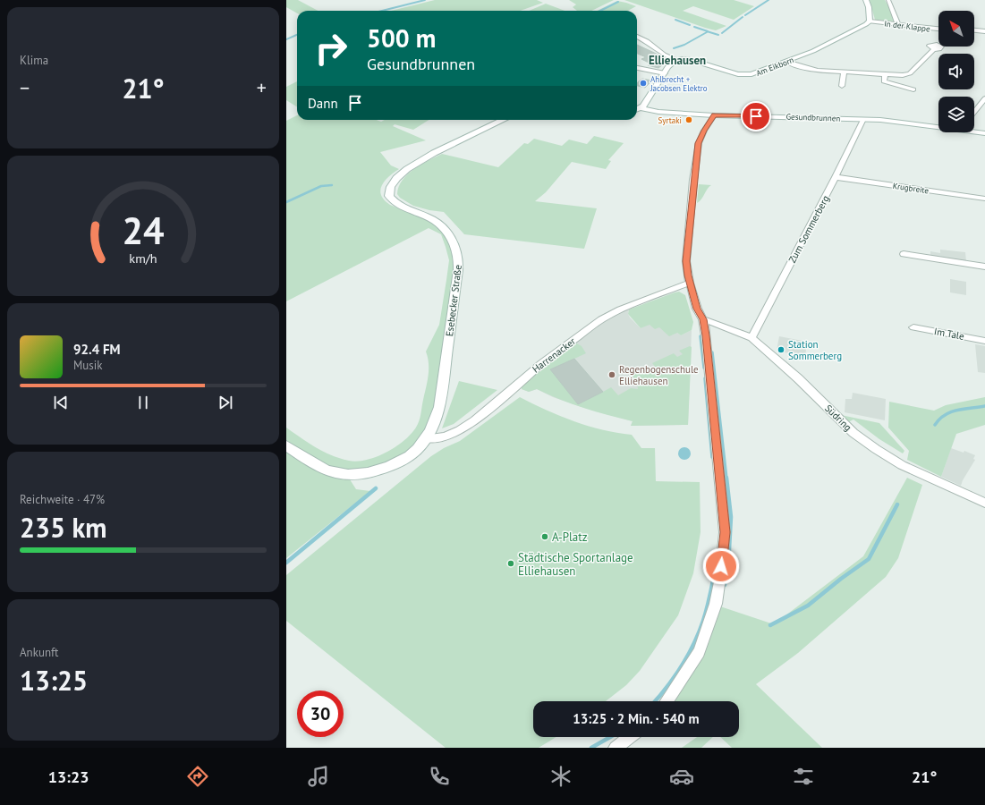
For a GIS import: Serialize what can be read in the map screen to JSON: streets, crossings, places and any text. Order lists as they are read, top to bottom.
{
  "streets": {
    "street": [
      "In der Klappe",
      "Am Eikborn",
      "Gesundbrunnen",
      "Krugbreite",
      "Zum Sommerberg",
      "Esebecker Straße",
      "Im Tale",
      "Harrenacker",
      "Südring"
    ]
  },
  "crossings": [
    ["In der Klappe", "Am Eikborn"],
    ["Gesundbrunnen", "Zum Sommerberg"],
    ["Krugbreite", "Zum Sommerberg"],
    ["Zum Sommerberg", "Südring"],
    ["Esebecker Straße", "Harrenacker"]
  ],
  "districts": ["Elliehausen"],
  "places": [
    "Ahlbrecht + Jacobsen Elektro",
    "Syrtaki",
    "Station Sommerberg",
    "Regenbogenschule Elliehausen",
    "A-Platz",
    "Städtische Sportanlage Elliehausen"
  ],
  "north": "top left",
  "page": {
    "tile": [
      "Klima",
      ["Reichweite · 47%", "235 km"],
      ["Ankunft", "13:25"]
    ],
    "turn": ["500 m", "Gesundbrunnen"],
    "heat": ["−", "21°", "+"],
    "then": "Dann",
    "song": ["92.4 FM", "Musik"],
    "limit": "30",
    "trip": "13:25 · 2 Min. · 540 m",
    "tabs": ["13:23", "21°"],
    "gauge": ["24", "km/h"]
  }
}
